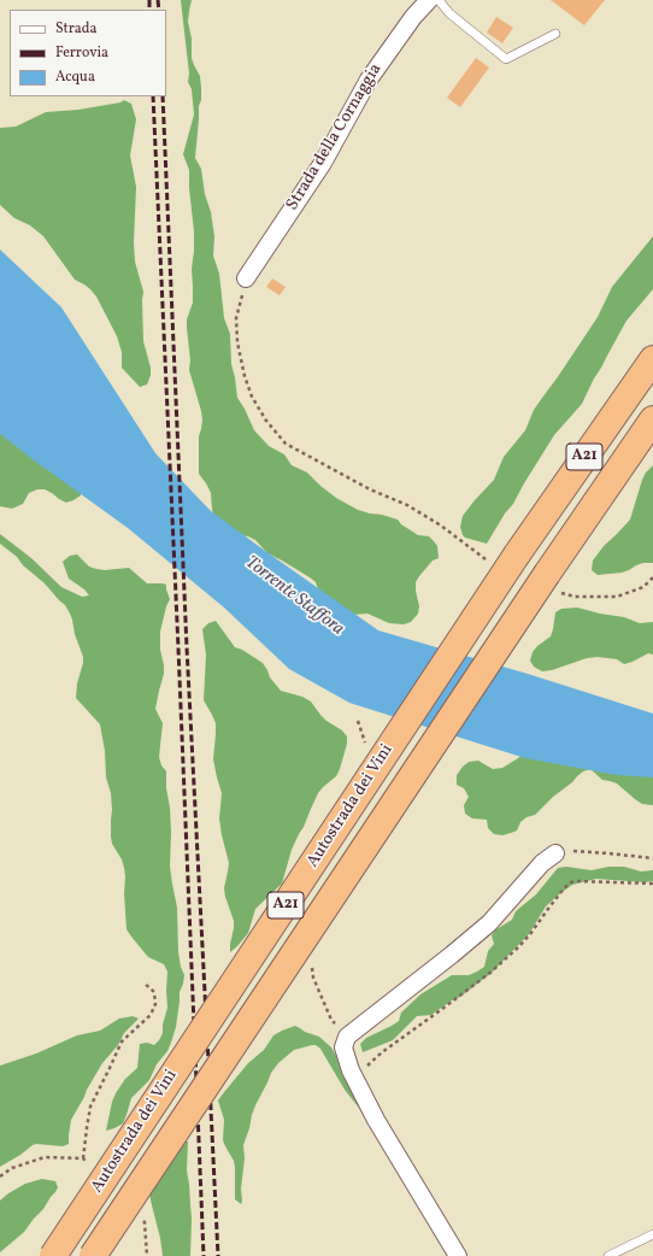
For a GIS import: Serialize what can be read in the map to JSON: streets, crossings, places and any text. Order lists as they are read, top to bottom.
{
  "streets": {
    "highway": ["A21", "Autostrada dei Vini"],
    "street": ["Strada della Cornaggia"]
  },
  "water": ["Torrente Staffora"],
  "legend": ["Strada", "Ferrovia", "Acqua"]
}
